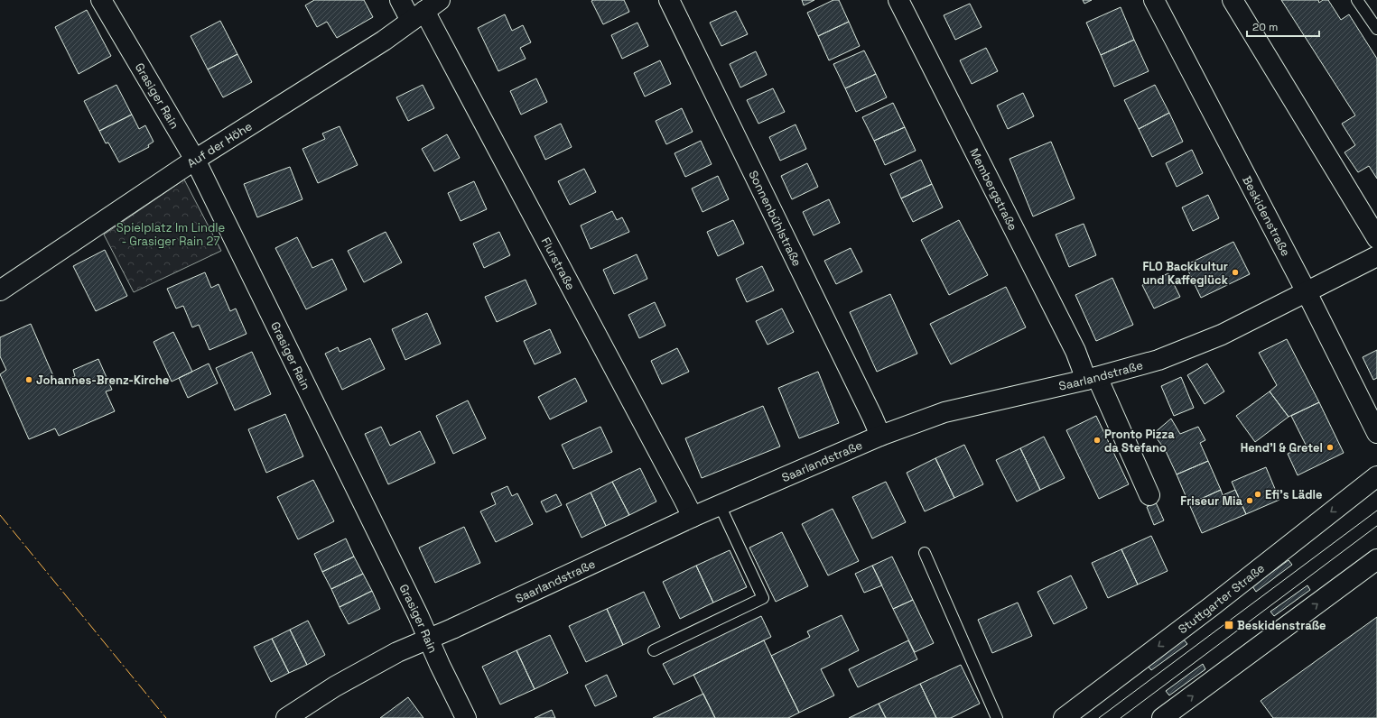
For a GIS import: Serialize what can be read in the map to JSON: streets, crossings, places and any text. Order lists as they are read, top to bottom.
{
  "streets": {
    "street": [
      "Grasiger Rain",
      "Auf der Höhe",
      "Membergstraße",
      "Beskidenstraße",
      "Sonnenbühlstraße",
      "Flurstraße",
      "Saarlandstraße",
      "Stuttgarter Straße"
    ]
  },
  "crossings": [
    ["Grasiger Rain", "Auf der Höhe"],
    ["Grasiger Rain", "Saarlandstraße"],
    ["Auf der Höhe", "Flurstraße"],
    ["Membergstraße", "Saarlandstraße"],
    ["Beskidenstraße", "Saarlandstraße"],
    ["Sonnenbühlstraße", "Saarlandstraße"],
    ["Flurstraße", "Saarlandstraße"]
  ],
  "parks": ["Spielplatz Im Lindle - Grasiger Rain 27"],
  "places": {
    "other": [
      "FLO Backkultur und Kaffeglück",
      "Johannes-Brenz-Kirche",
      "Pronto Pizza da Stefano",
      "Hend'l & Gretel",
      "Efi's Lädle",
      "Friseur Mia"
    ],
    "transit": ["Beskidenstraße"]
  },
  "scale_bar": "20 m"
}
